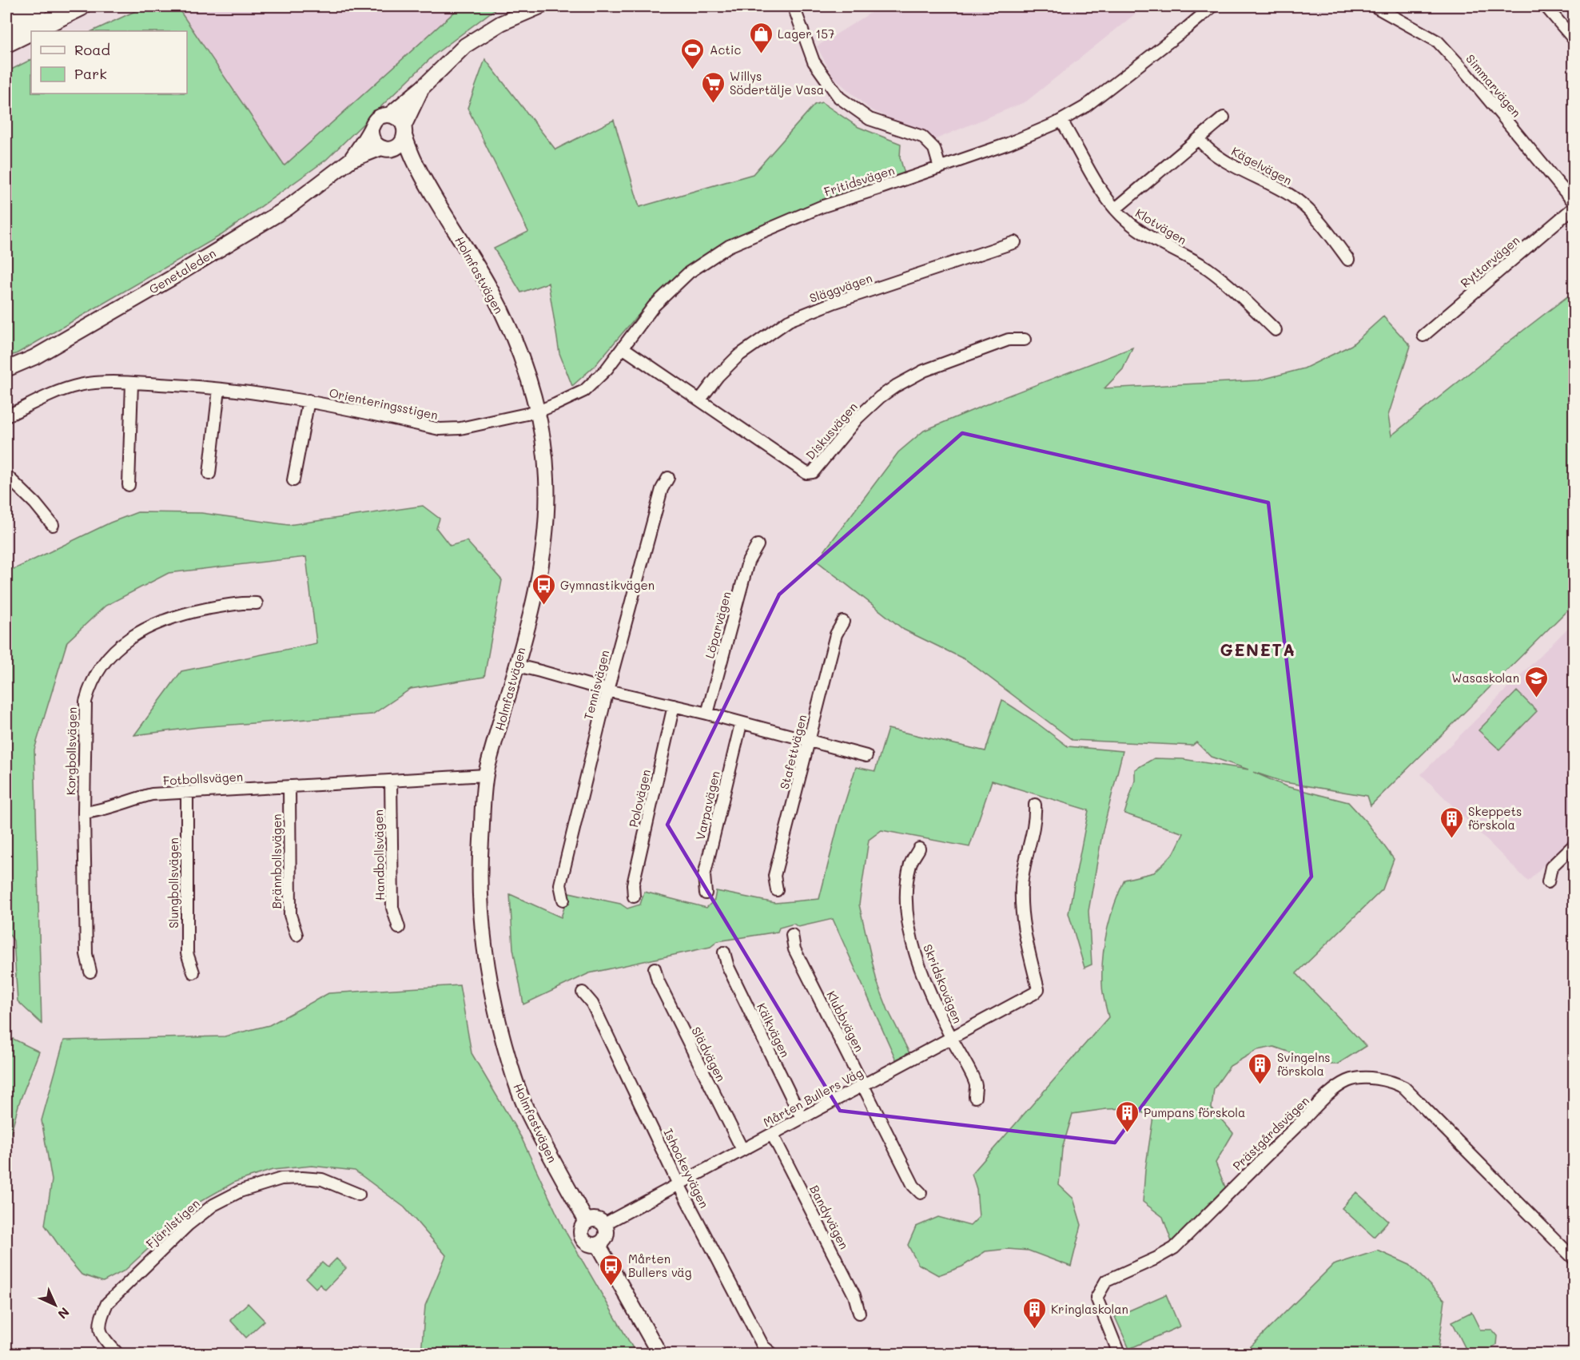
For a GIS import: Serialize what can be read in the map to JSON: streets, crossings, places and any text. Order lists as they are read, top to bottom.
{
  "streets": {
    "street": [
      "Simmarvägen",
      "Kägelvägen",
      "Fritidsvägen",
      "Klotvägen",
      "Ryttarvägen",
      "Genetaleden",
      "Holmfastvägen",
      "Släggvägen",
      "Orienteringsstigen",
      "Diskusvägen",
      "Löparvägen",
      "Tennisvägen",
      "Korgbollsvägen",
      "Stafettvägen",
      "Fotbollsvägen",
      "Polovägen",
      "Varpavägen",
      "Handbollsvägen",
      "Brännbollsvägen",
      "Slungbollsvägen",
      "Skridskovägen",
      "Klubbvägen",
      "Kälkvägen",
      "Slädvägen",
      "Mårten Bullers Väg",
      "Prästgårdsvägen",
      "Ishockeyvägen",
      "Bandyvägen",
      "Fjärilstigen"
    ]
  },
  "crossings": [
    ["Fritidsvägen", "Klotvägen"],
    ["Fritidsvägen", "Holmfastvägen"],
    ["Fritidsvägen", "Orienteringsstigen"],
    ["Fritidsvägen", "Diskusvägen"],
    ["Genetaleden", "Holmfastvägen"],
    ["Holmfastvägen", "Orienteringsstigen"],
    ["Holmfastvägen", "Fotbollsvägen"],
    ["Holmfastvägen", "Mårten Bullers Väg"],
    ["Släggvägen", "Diskusvägen"],
    ["Korgbollsvägen", "Fotbollsvägen"],
    ["Fotbollsvägen", "Handbollsvägen"],
    ["Fotbollsvägen", "Brännbollsvägen"],
    ["Fotbollsvägen", "Slungbollsvägen"],
    ["Skridskovägen", "Mårten Bullers Väg"],
    ["Klubbvägen", "Mårten Bullers Väg"],
    ["Kälkvägen", "Mårten Bullers Väg"],
    ["Slädvägen", "Mårten Bullers Väg"],
    ["Mårten Bullers Väg", "Ishockeyvägen"],
    ["Mårten Bullers Väg", "Bandyvägen"]
  ],
  "districts": ["GENETA"],
  "places": {
    "shop": ["Lager 157"],
    "sports": ["Actic"],
    "supermarket": ["Willys Södertälje Vasa"],
    "bus stop": ["Gymnastikvägen", "Mårten Bullers väg"],
    "school or university": ["Wasaskolan"],
    "building": [
      "Skeppets förskola",
      "Svingelns förskola",
      "Pumpans förskola",
      "Kringlaskolan"
    ]
  },
  "legend": ["Road", "Park"],
  "north": "bottom right"
}
